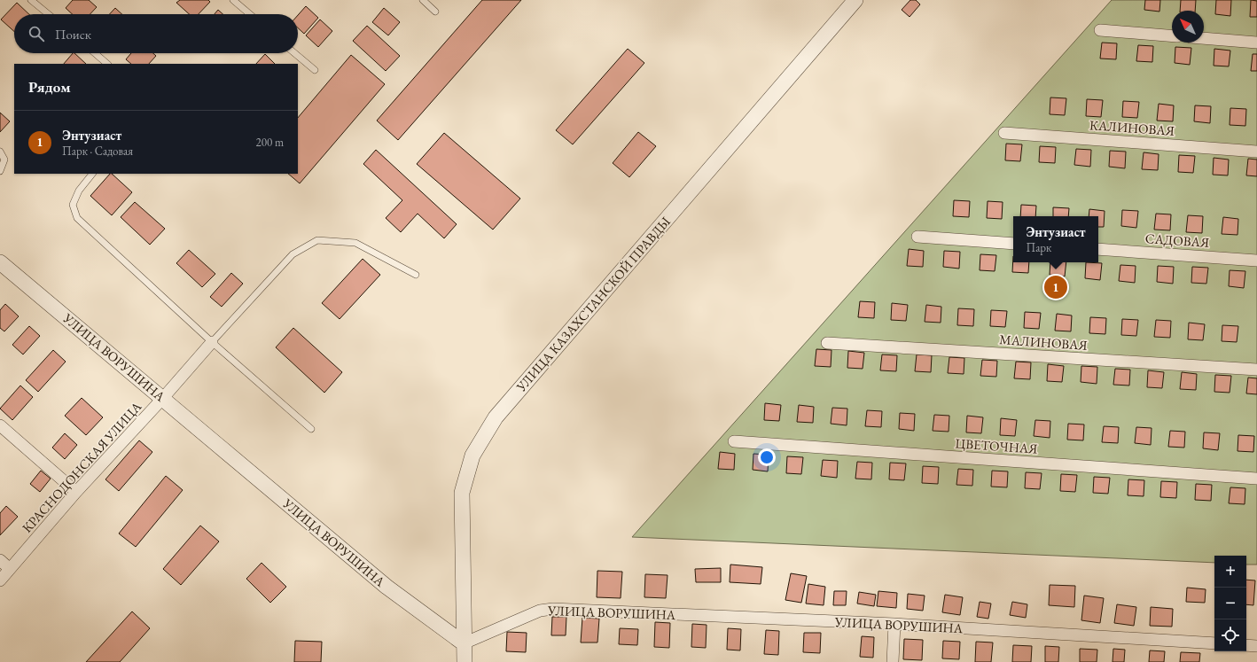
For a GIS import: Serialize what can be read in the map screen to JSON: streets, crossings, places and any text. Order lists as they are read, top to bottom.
{
  "streets": {
    "street": [
      "КАЛИНОВАЯ",
      "САДОВАЯ",
      "УЛИЦА КАЗАХСТАНСКОЙ ПРАВДЫ",
      "МАЛИНОВАЯ",
      "УЛИЦА ВОРУШИНА",
      "ЦВЕТОЧНАЯ",
      "КРАСНОДОНСКАЯ УЛИЦА"
    ]
  },
  "crossings": [
    ["УЛИЦА КАЗАХСТАНСКОЙ ПРАВДЫ", "УЛИЦА ВОРУШИНА"],
    ["УЛИЦА ВОРУШИНА", "КРАСНОДОНСКАЯ УЛИЦА"]
  ],
  "north": "top left",
  "page": {
    "search": "Поиск",
    "heading": "Рядом",
    "list": [
      {
        "mark": "1",
        "name": "Энтузиаст",
        "note": "Парк · Садовая",
        "value": "200 m"
      }
    ],
    "popup": ["Энтузиаст", "Парк"],
    "pins": "1",
    "map_buttons": ["+", "−"]
  }
}
